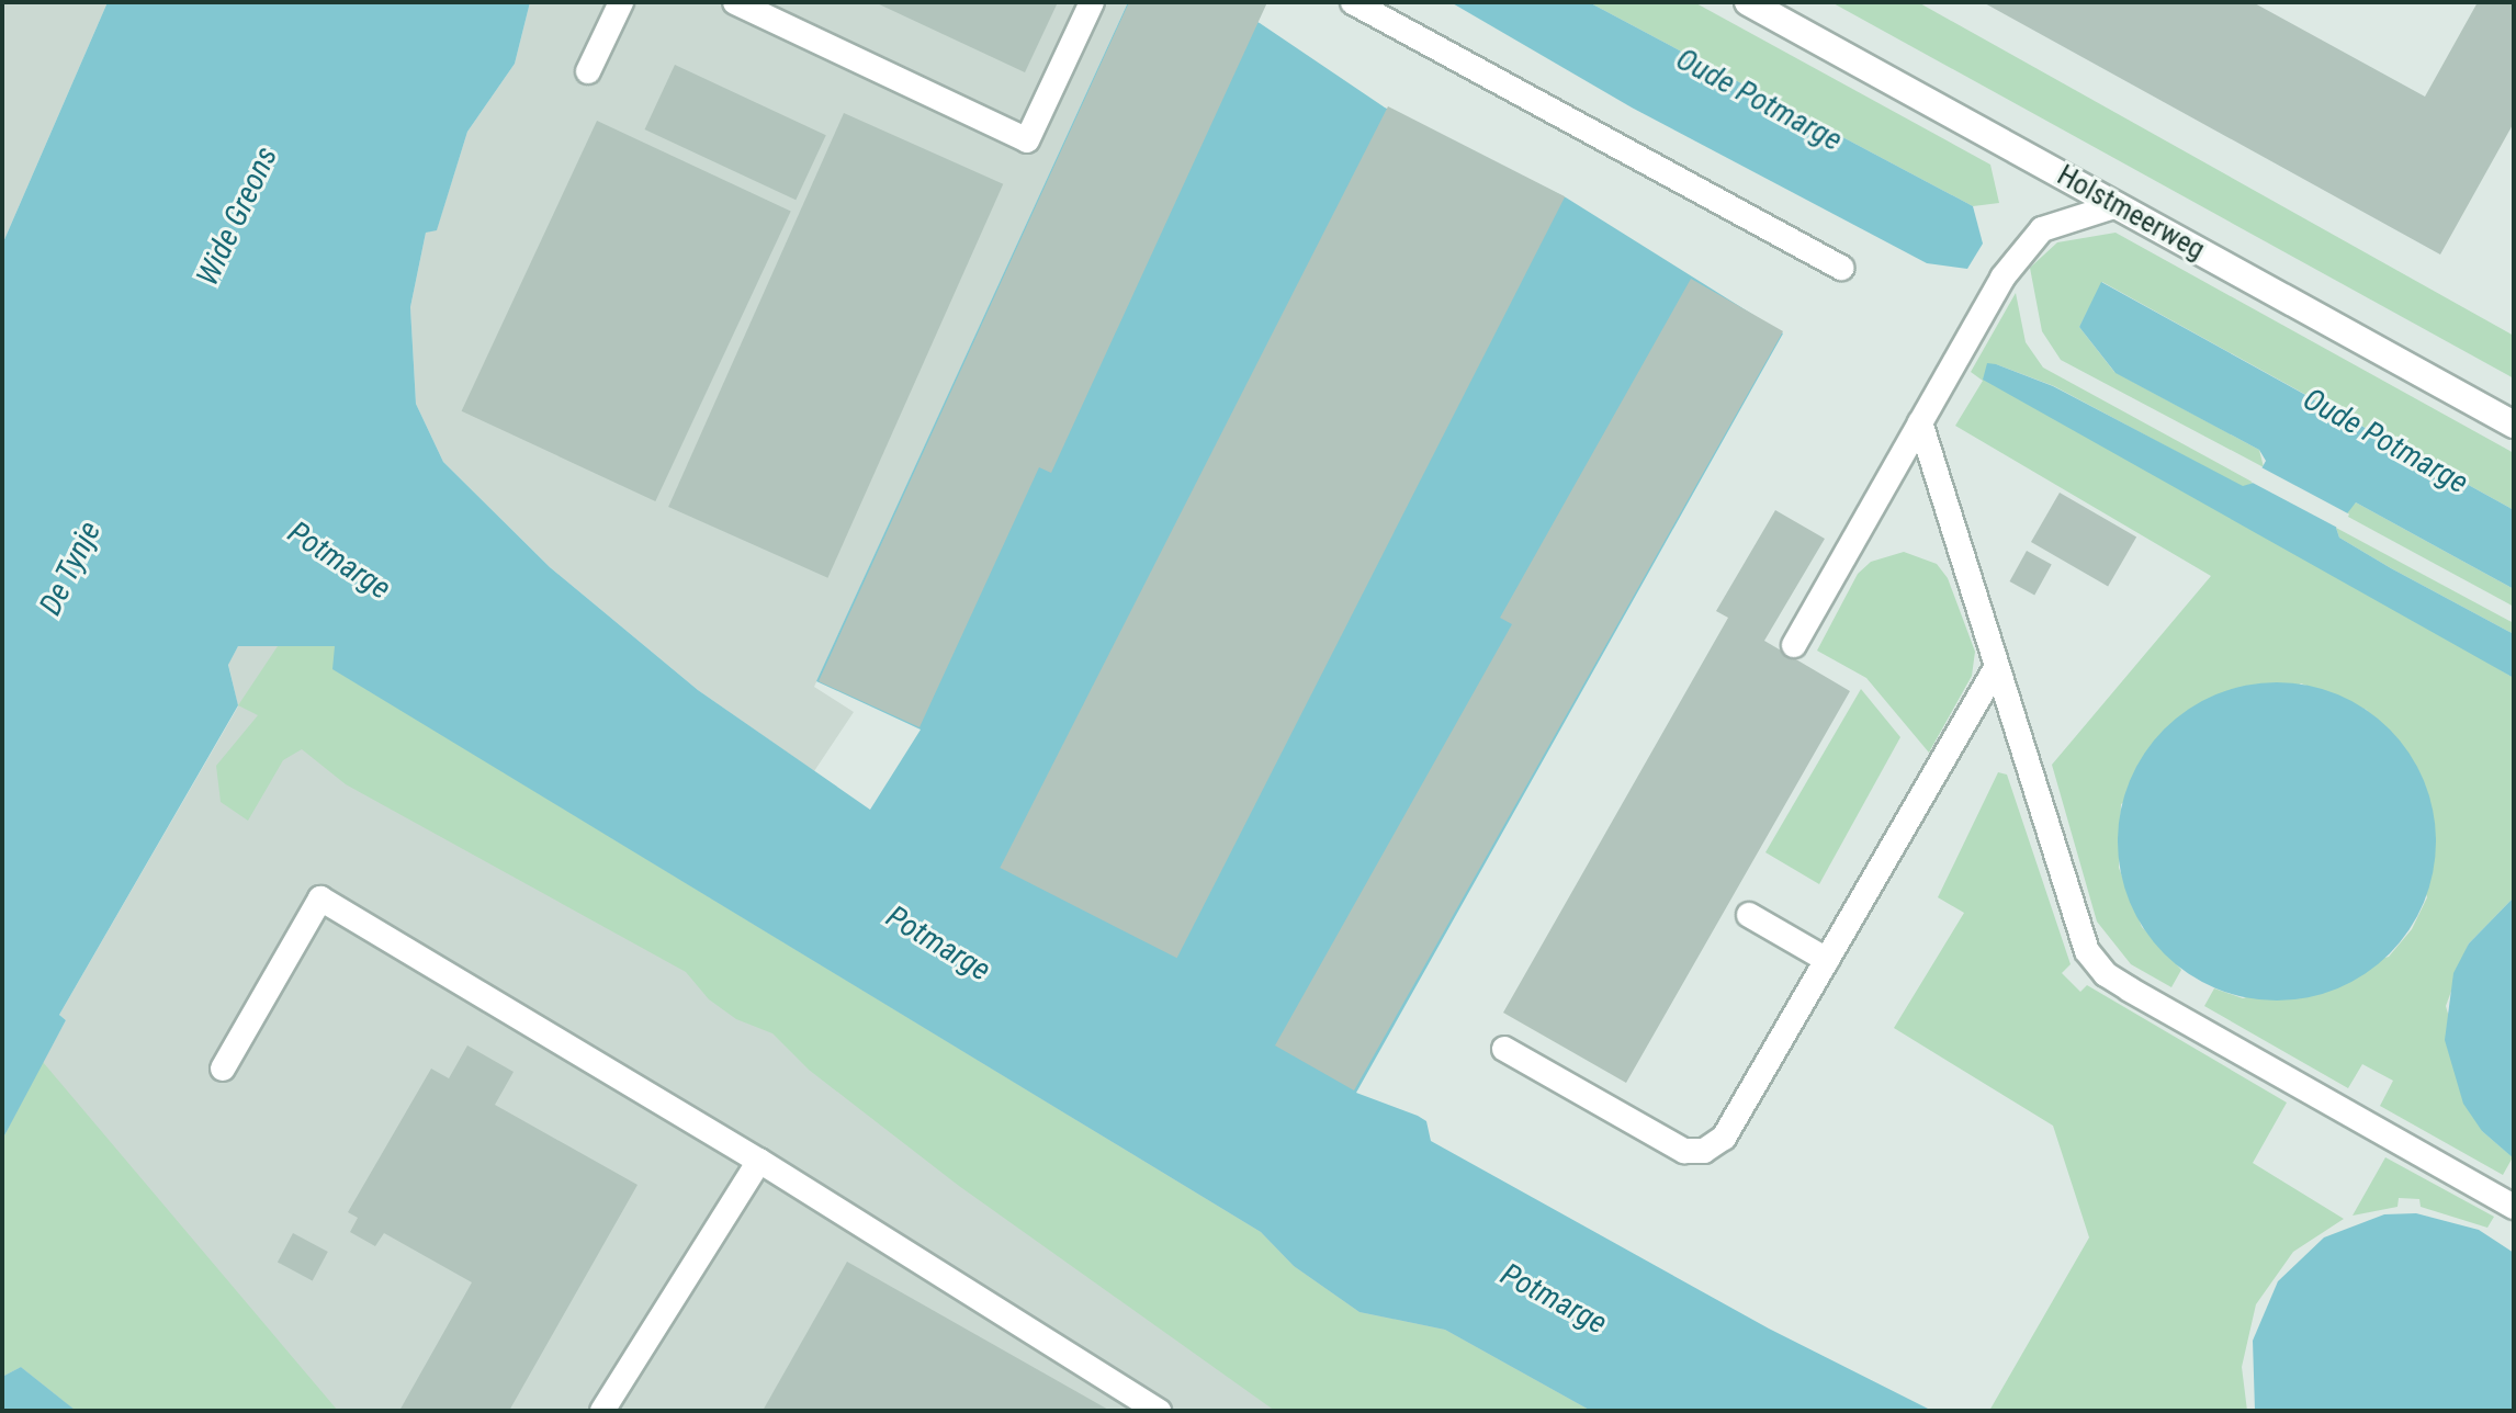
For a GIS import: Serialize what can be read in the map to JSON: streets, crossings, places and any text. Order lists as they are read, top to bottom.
{
  "streets": {
    "street": ["Holstmeerweg"]
  },
  "water": [
    "Oude Potmarge",
    "Wide Greons",
    "Potmarge",
    "De Tynje"
  ]
}
